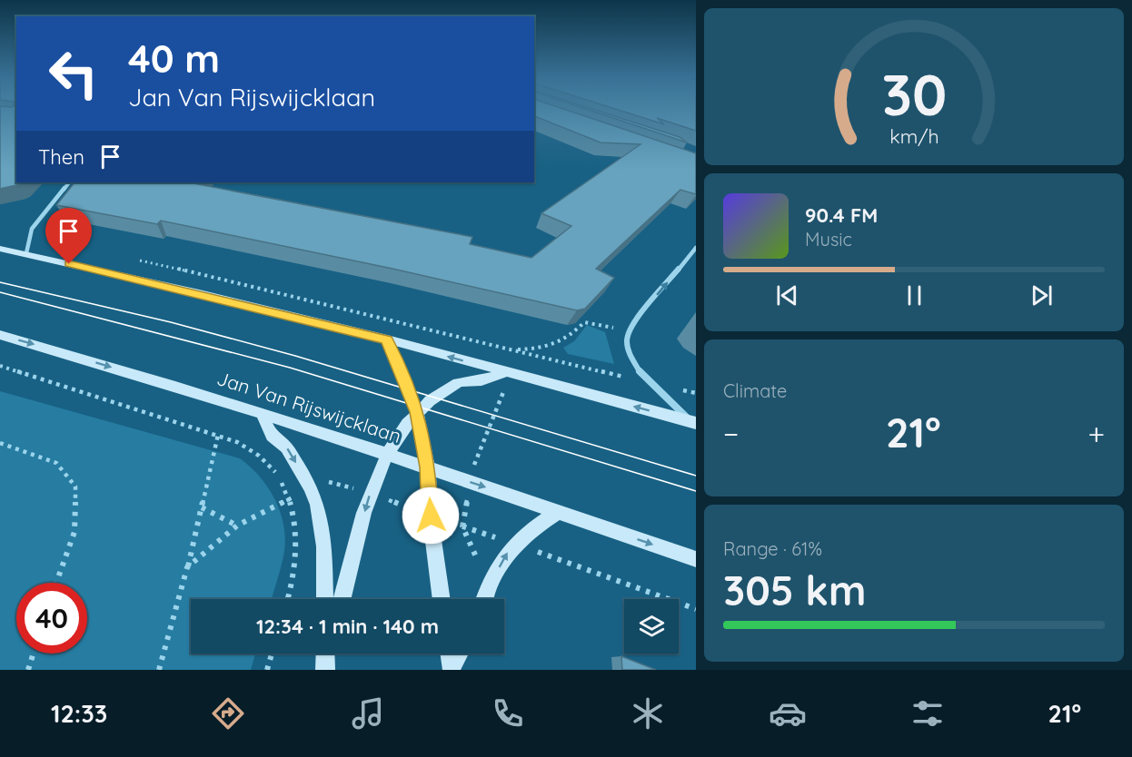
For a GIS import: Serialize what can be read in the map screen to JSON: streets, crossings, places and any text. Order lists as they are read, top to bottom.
{
  "streets": {
    "main road": ["Jan Van Rijswijcklaan"]
  },
  "page": {
    "turn": ["40 m", "Jan Van Rijswijcklaan"],
    "then": "Then",
    "song": ["90.4 FM", "Music"],
    "tile": [
      "Climate",
      ["Range · 61%", "305 km"]
    ],
    "heat": ["−", "21°", "+"],
    "limit": "40",
    "trip": "12:34 · 1 min · 140 m",
    "tabs": ["12:33", "21°"],
    "gauge": ["30", "km/h"]
  }
}
